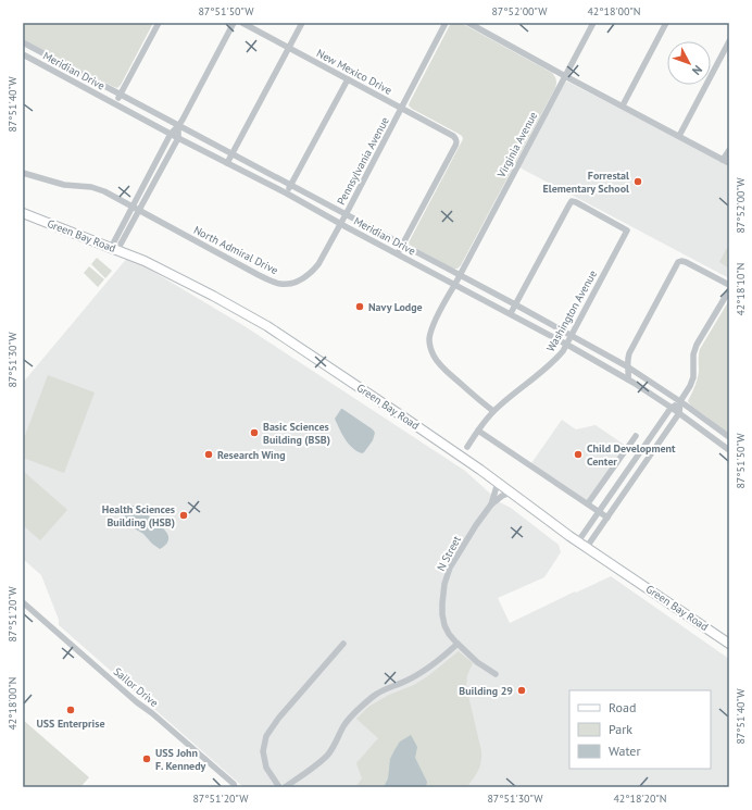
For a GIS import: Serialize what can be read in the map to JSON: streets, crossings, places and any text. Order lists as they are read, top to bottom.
{
  "streets": {
    "main road": ["Green Bay Road"],
    "street": [
      "Meridian Drive",
      "New Mexico Drive",
      "Virginia Avenue",
      "Pennsylvania Avenue",
      "North Admiral Drive",
      "Washington Avenue",
      "N Street",
      "Sailor Drive"
    ]
  },
  "crossings": [
    ["Meridian Drive", "New Mexico Drive"],
    ["Meridian Drive", "Virginia Avenue"],
    ["Meridian Drive", "Pennsylvania Avenue"],
    ["Meridian Drive", "North Admiral Drive"],
    ["Meridian Drive", "Washington Avenue"],
    ["New Mexico Drive", "Pennsylvania Avenue"],
    ["Virginia Avenue", "Washington Avenue"],
    ["Pennsylvania Avenue", "North Admiral Drive"],
    ["Green Bay Road", "N Street"]
  ],
  "places": [
    "Forrestal Elementary School",
    "Navy Lodge",
    "Basic Sciences Building (BSB)",
    "Research Wing",
    "Child Development Center",
    "Health Sciences Building (HSB)",
    "Building 29",
    "USS Enterprise",
    "USS John F. Kennedy"
  ],
  "legend": ["Road", "Park", "Water"],
  "north": "bottom right",
  "coordinates": [
    "87°51'50\"W",
    "87°52'00\"W",
    "42°18'00\"N",
    "87°51'40\"W",
    "42°18'10\"N",
    "87°51'30\"W",
    "87°51'20\"W",
    "42°18'20\"N"
  ]
}
